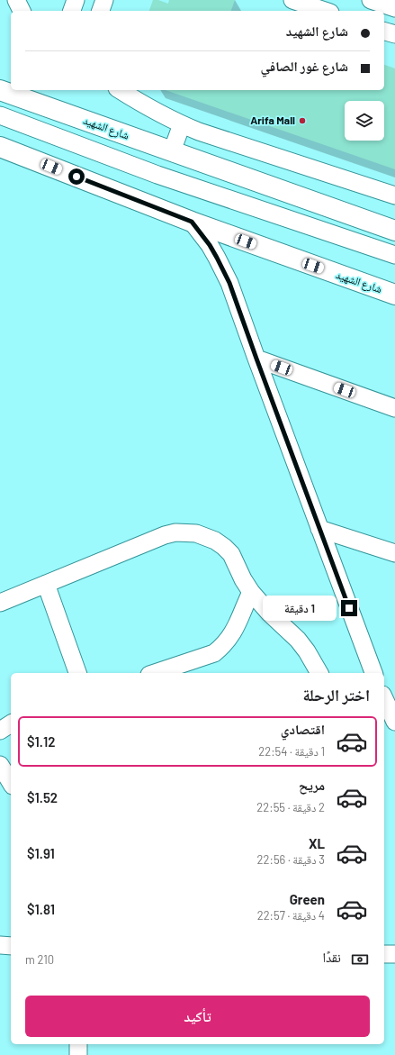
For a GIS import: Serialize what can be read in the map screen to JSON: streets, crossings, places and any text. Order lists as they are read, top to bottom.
{
  "streets": {
    "highway": ["شارع الشهيد"]
  },
  "places": ["Arifa Mall"],
  "page": {
    "banner": ["شارع الشهيد", "شارع غور الصافي"],
    "bubble": "1 دقيقة",
    "heading": "اختر الرحلة",
    "list": [
      {
        "name": "اقتصادي",
        "note": "1 دقيقة · 22:54",
        "value": "$1.12"
      },
      {
        "name": "مريح",
        "note": "2 دقيقة · 22:55",
        "value": "$1.52"
      },
      {
        "name": "XL",
        "note": "3 دقيقة · 22:56",
        "value": "$1.91"
      },
      {
        "name": "Green",
        "note": "4 دقيقة · 22:57",
        "value": "$1.81"
      }
    ],
    "pay": ["نقدًا", "210 m"],
    "buttons": "تأكيد"
  }
}
